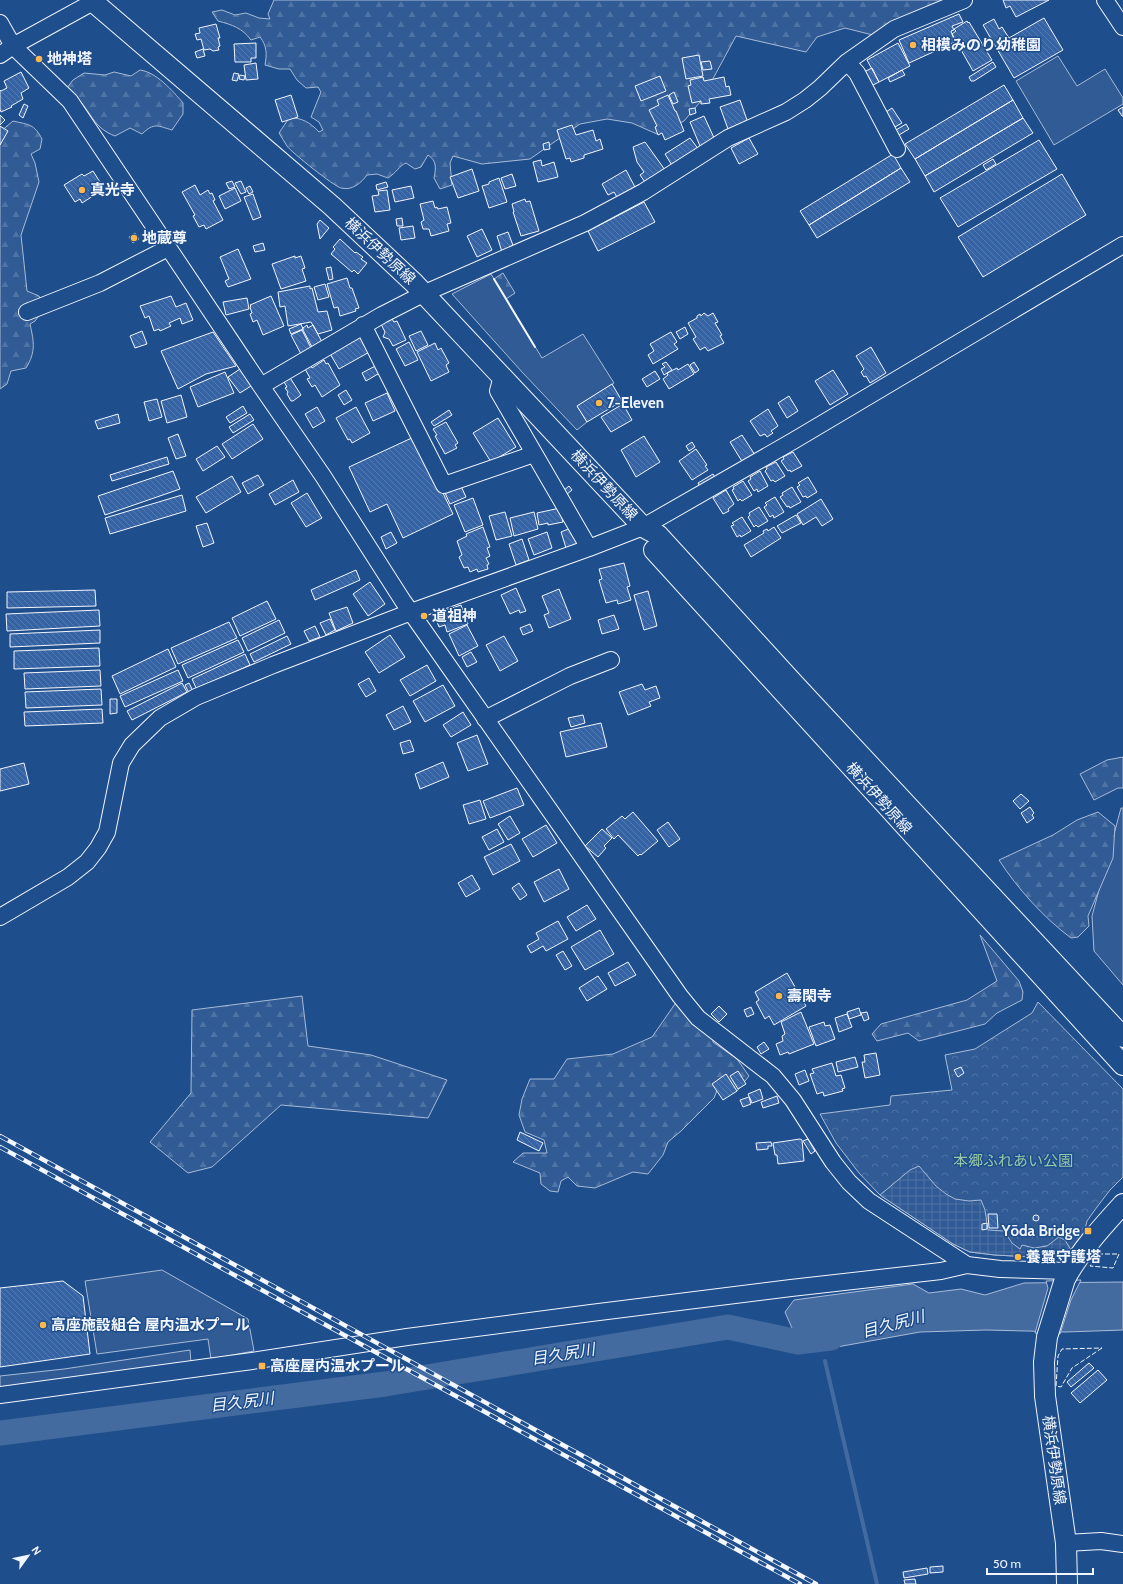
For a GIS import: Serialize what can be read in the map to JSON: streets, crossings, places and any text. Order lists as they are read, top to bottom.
{
  "streets": {
    "main road": ["横浜伊勢原線"]
  },
  "water": ["目久尻川"],
  "parks": ["本郷ふれあい公園"],
  "places": {
    "other": [
      "相模みのり幼稚園",
      "地神塔",
      "真光寺",
      "地蔵尊",
      "7-Eleven",
      "道祖神",
      "壽閑寺",
      "養蠶守護塔",
      "高座施設組合 屋内温水プール"
    ],
    "transit": ["Yōda Bridge", "高座屋内温水プール"]
  },
  "scale_bar": "50 m",
  "north": "top right"
}
